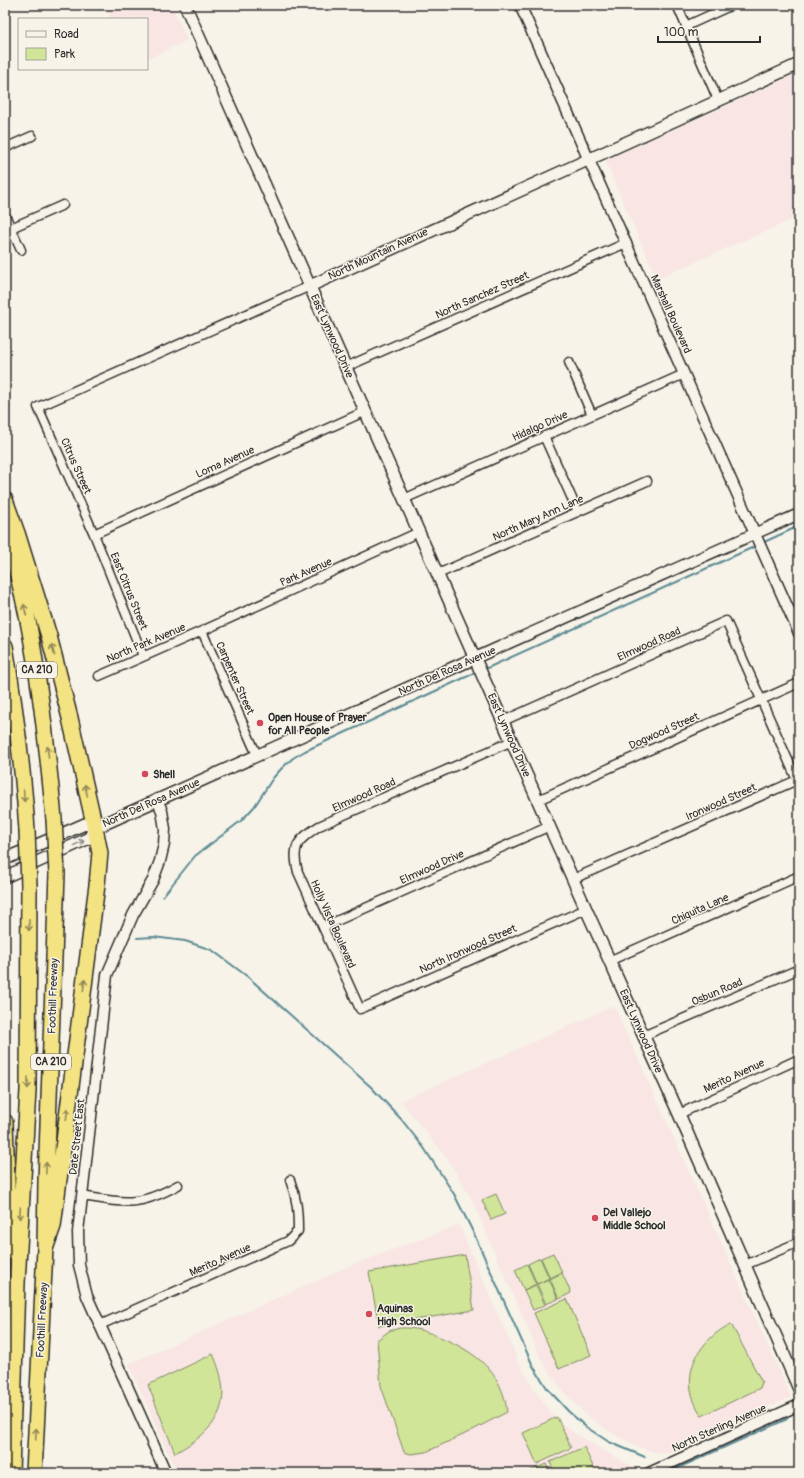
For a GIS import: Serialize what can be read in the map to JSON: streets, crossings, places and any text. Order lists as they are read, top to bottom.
{
  "streets": {
    "highway": ["CA 210", "Foothill Freeway"],
    "main road": ["North Mountain Avenue", "East Lynwood Drive", "North Del Rosa Avenue"],
    "street": [
      "North Sanchez Street",
      "Marshall Boulevard",
      "Hidalgo Drive",
      "Loma Avenue",
      "Citrus Street",
      "North Mary Ann Lane",
      "Park Avenue",
      "East Citrus Street",
      "North Park Avenue",
      "Elmwood Road",
      "Carpenter Street",
      "Dogwood Street",
      "Ironwood Street",
      "Elmwood Drive",
      "Chiquita Lane",
      "Holly Vista Boulevard",
      "North Ironwood Street",
      "Osbun Road",
      "Merito Avenue",
      "Date Street East",
      "North Sterling Avenue"
    ]
  },
  "crossings": [
    ["North Mountain Avenue", "Marshall Boulevard"],
    ["North Mountain Avenue", "East Lynwood Drive"],
    ["North Mountain Avenue", "Citrus Street"],
    ["North Sanchez Street", "Marshall Boulevard"],
    ["North Sanchez Street", "East Lynwood Drive"],
    ["Marshall Boulevard", "Hidalgo Drive"],
    ["Marshall Boulevard", "North Del Rosa Avenue"],
    ["East Lynwood Drive", "Hidalgo Drive"],
    ["East Lynwood Drive", "Loma Avenue"],
    ["East Lynwood Drive", "North Mary Ann Lane"],
    ["East Lynwood Drive", "Park Avenue"],
    ["East Lynwood Drive", "Elmwood Road"],
    ["East Lynwood Drive", "North Del Rosa Avenue"],
    ["East Lynwood Drive", "Dogwood Street"],
    ["East Lynwood Drive", "Ironwood Street"],
    ["East Lynwood Drive", "Elmwood Drive"],
    ["East Lynwood Drive", "Chiquita Lane"],
    ["East Lynwood Drive", "North Ironwood Street"],
    ["East Lynwood Drive", "Osbun Road"],
    ["East Lynwood Drive", "Merito Avenue"],
    ["Loma Avenue", "Citrus Street"],
    ["Loma Avenue", "East Citrus Street"],
    ["Citrus Street", "East Citrus Street"],
    ["Park Avenue", "North Park Avenue"],
    ["Park Avenue", "Carpenter Street"],
    ["East Citrus Street", "North Park Avenue"],
    ["North Park Avenue", "Carpenter Street"],
    ["Elmwood Road", "Dogwood Street"],
    ["Elmwood Road", "Ironwood Street"],
    ["Elmwood Road", "Holly Vista Boulevard"],
    ["North Del Rosa Avenue", "Carpenter Street"],
    ["North Del Rosa Avenue", "Date Street East"],
    ["Dogwood Street", "Ironwood Street"],
    ["Elmwood Drive", "Holly Vista Boulevard"],
    ["Holly Vista Boulevard", "North Ironwood Street"],
    ["Merito Avenue", "Date Street East"]
  ],
  "places": [
    "Open House of Prayer for All People",
    "Shell",
    "Del Vallejo Middle School",
    "Aquinas High School"
  ],
  "legend": ["Road", "Park"],
  "scale_bar": "100 m"
}
